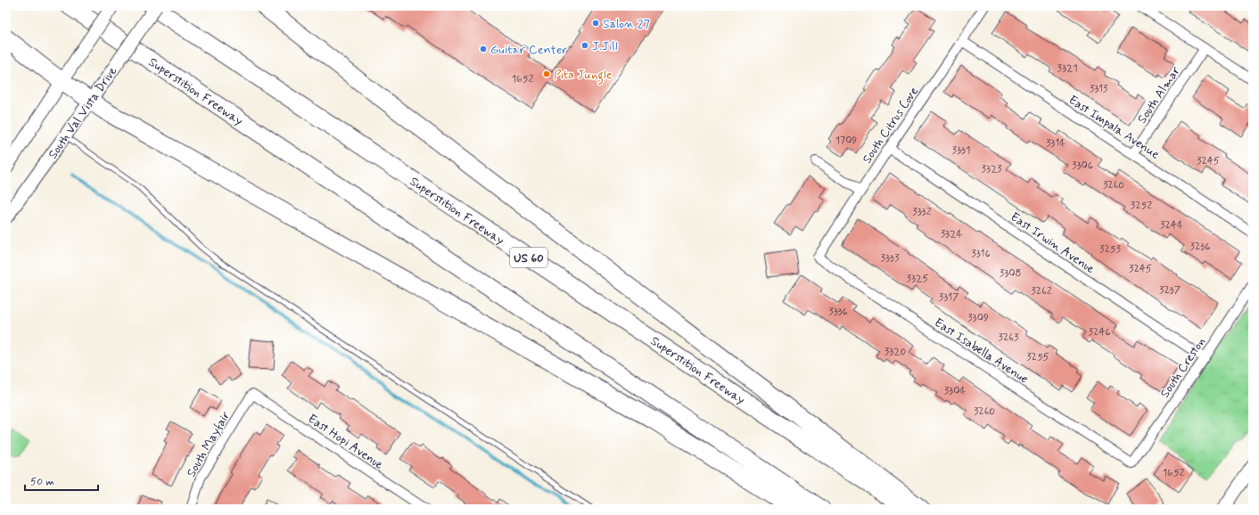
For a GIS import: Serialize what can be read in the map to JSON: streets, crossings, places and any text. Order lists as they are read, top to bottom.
{
  "streets": {
    "highway": ["Superstition Freeway", "US 60"],
    "main road": ["South Val Vista Drive"],
    "street": [
      "South Almar",
      "South Citrus Cove",
      "East Impala Avenue",
      "East Irwin Avenue",
      "East Isabella Avenue",
      "South Creston",
      "East Hopi Avenue",
      "South Mayfair"
    ]
  },
  "crossings": [
    ["South Almar", "East Impala Avenue"],
    ["South Citrus Cove", "East Impala Avenue"],
    ["South Citrus Cove", "East Irwin Avenue"],
    ["South Citrus Cove", "East Isabella Avenue"],
    ["East Irwin Avenue", "South Creston"],
    ["East Isabella Avenue", "South Creston"],
    ["East Hopi Avenue", "South Mayfair"]
  ],
  "places": [
    "Salon 27",
    "J.Jill",
    "Guitar Center",
    "Pita Jungle"
  ],
  "house_numbers": [
    "3321",
    "1652",
    "3313",
    "1709",
    "3314",
    "3331",
    "3245",
    "3306",
    "3323",
    "3260",
    "3252",
    "3332",
    "3244",
    "3324",
    "3236",
    "3253",
    "3316",
    "3333",
    "3245",
    "3308",
    "3325",
    "3237",
    "3262",
    "3317",
    "3336",
    "3309",
    "3246",
    "3263",
    "3320",
    "3255",
    "3304",
    "3260",
    "1652"
  ],
  "scale_bar": "50 m"
}
